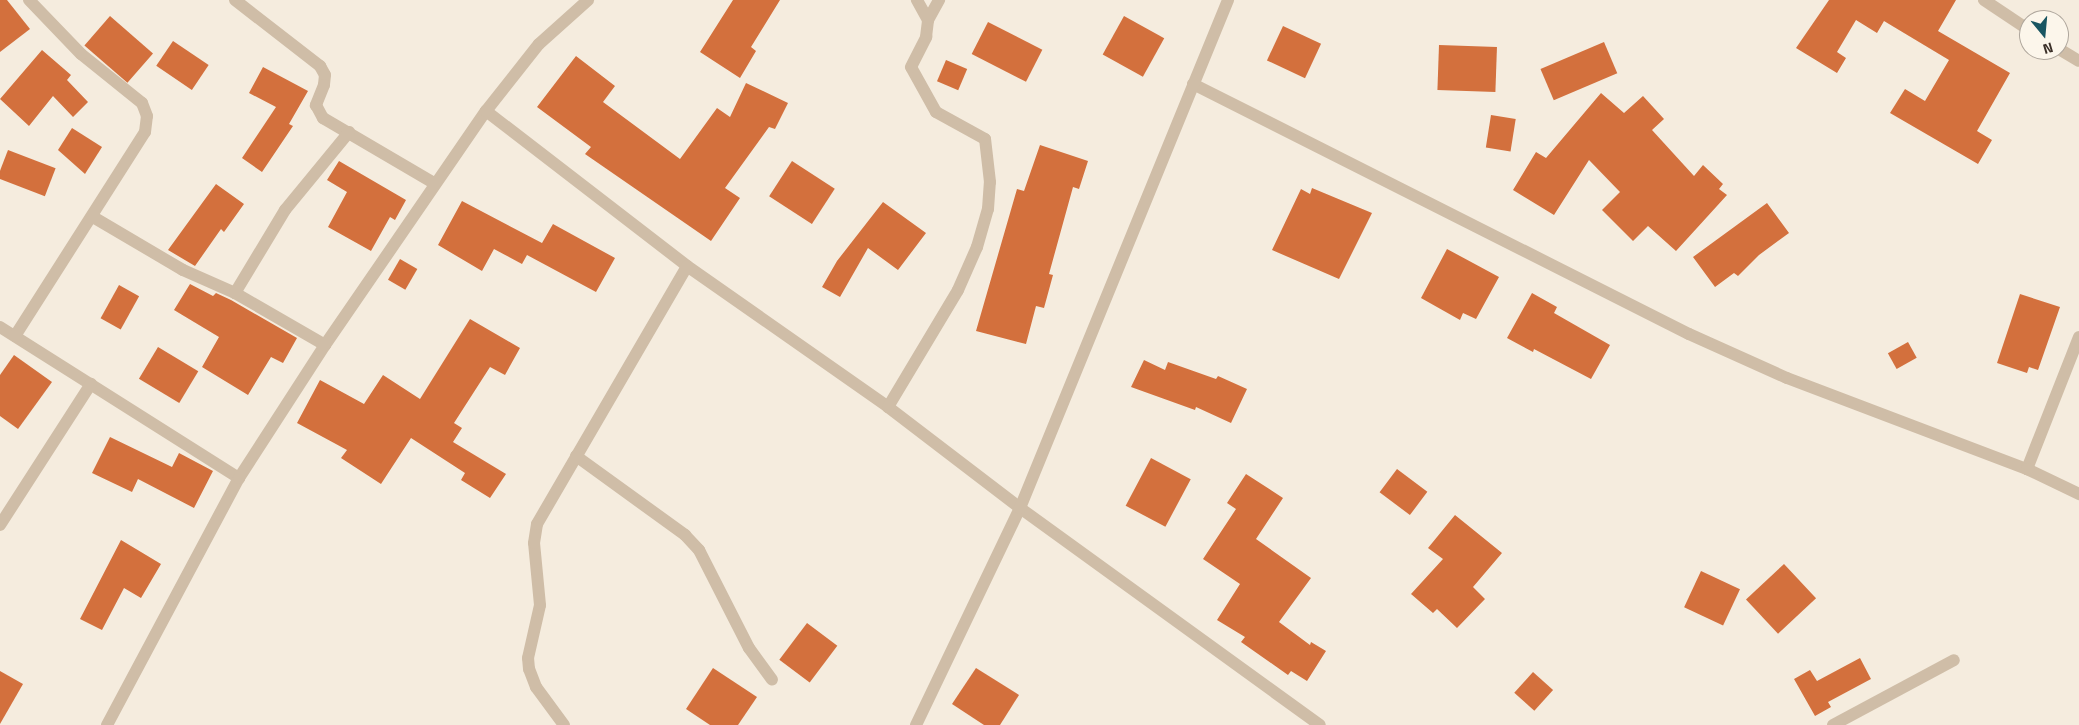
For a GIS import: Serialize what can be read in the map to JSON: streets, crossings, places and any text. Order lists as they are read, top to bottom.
{
  "north": "bottom"
}
